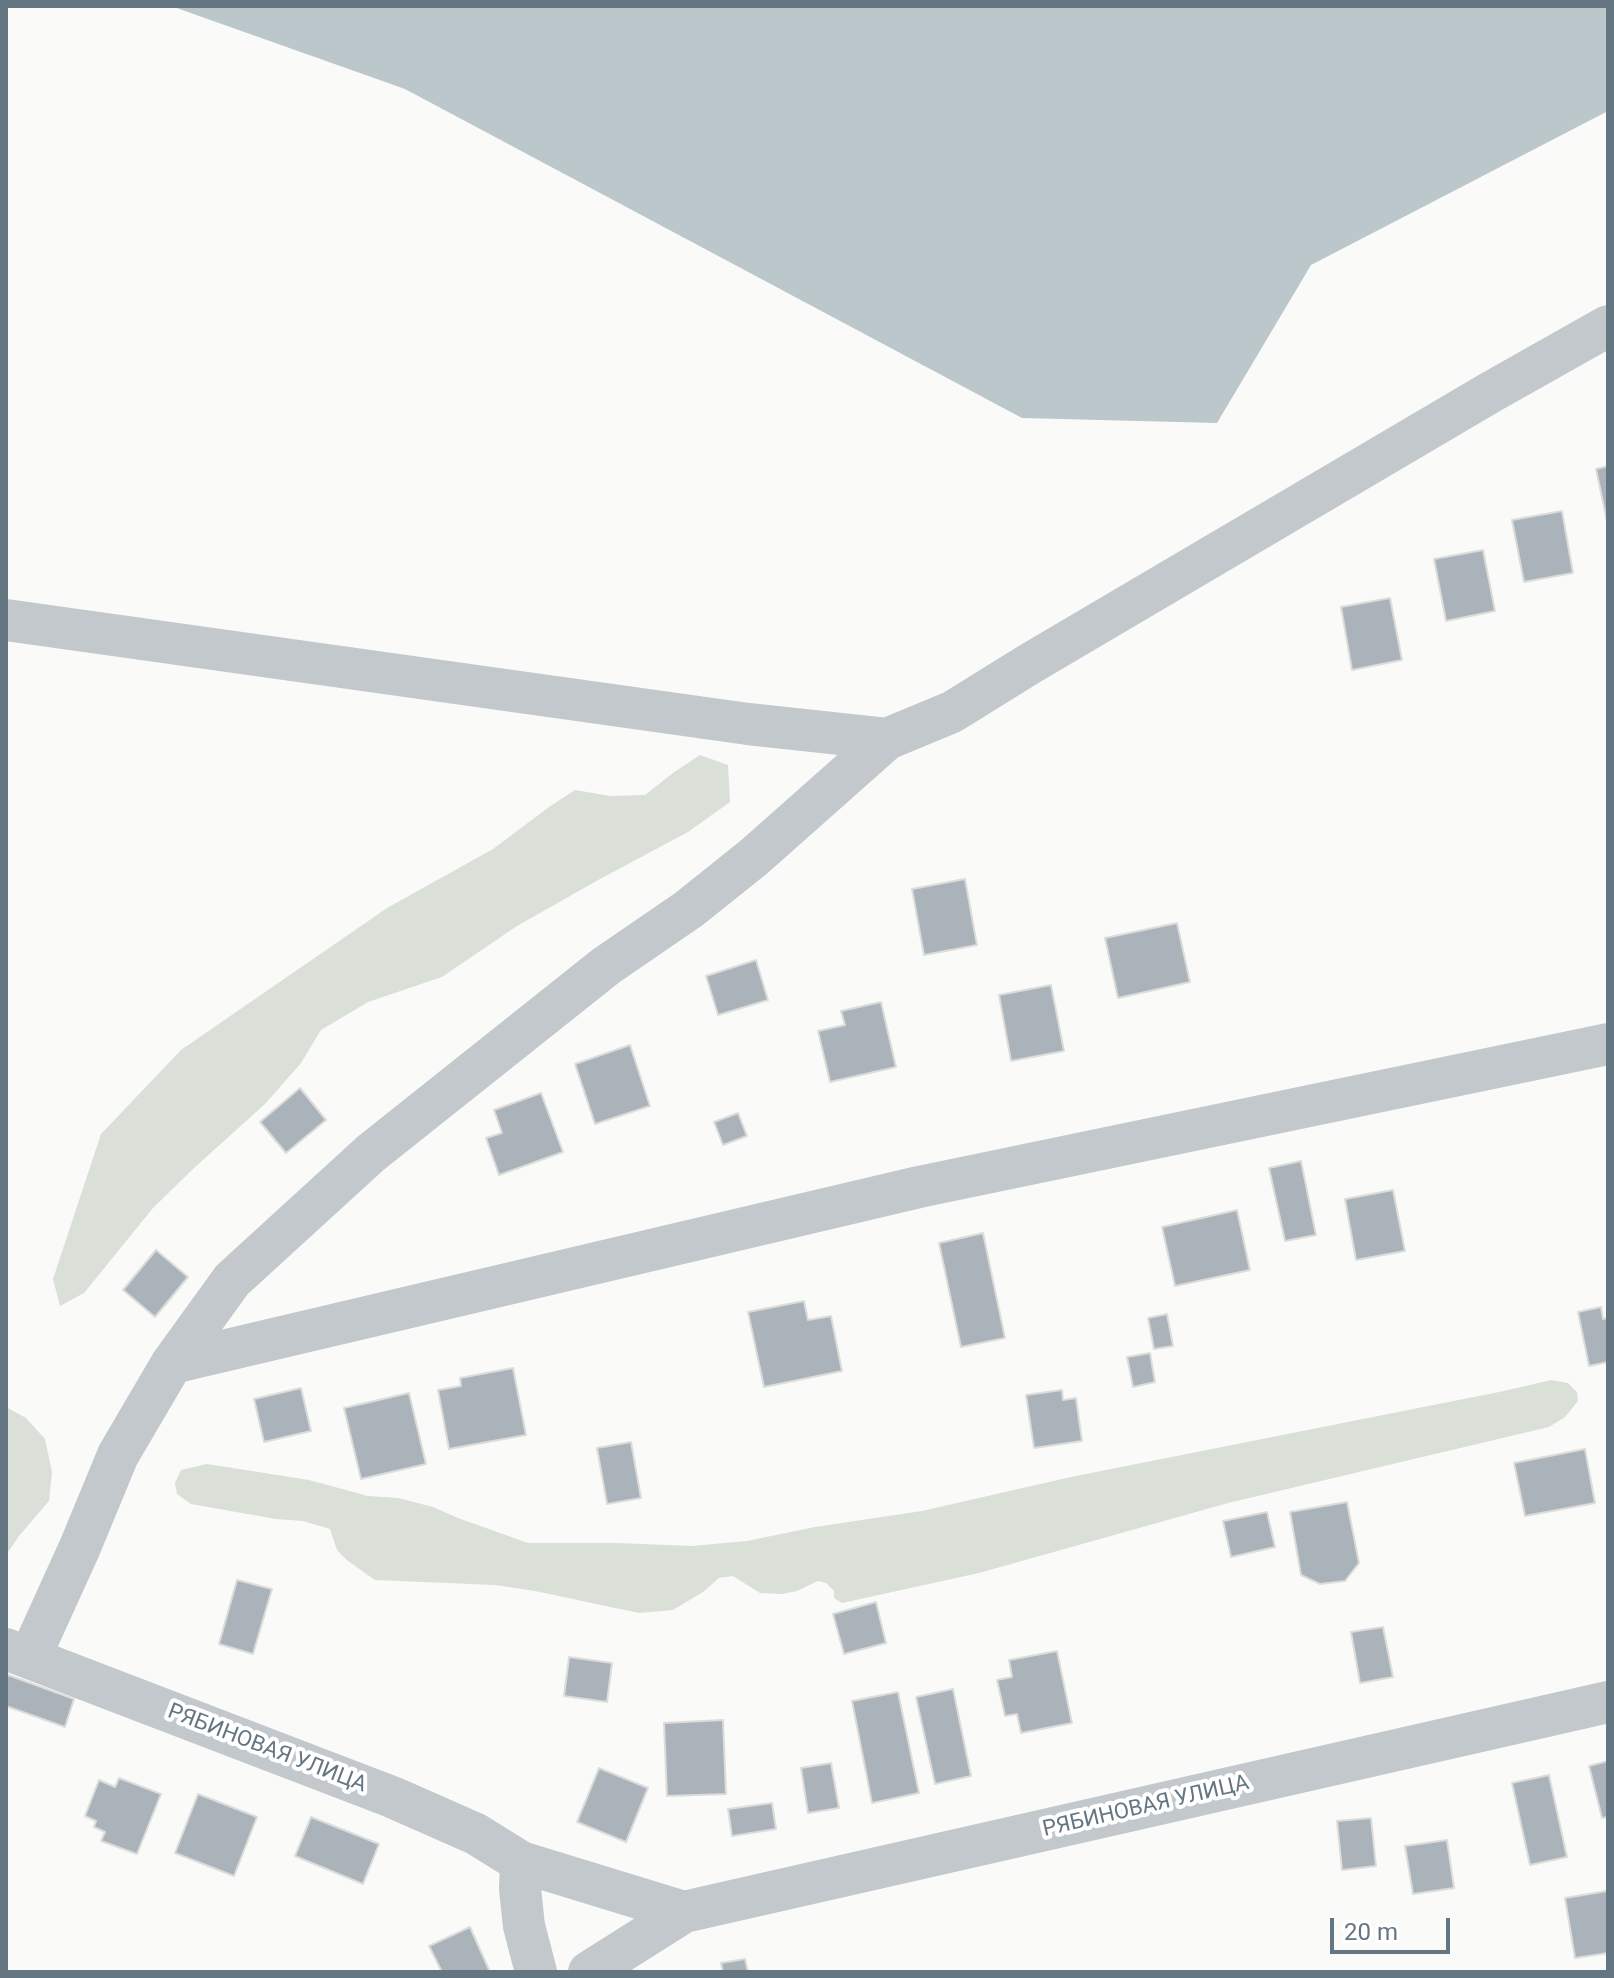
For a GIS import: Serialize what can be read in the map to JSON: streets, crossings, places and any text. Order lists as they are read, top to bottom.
{
  "streets": {
    "street": ["РЯБИНОВАЯ УЛИЦА"]
  },
  "scale_bar": "20 m"
}
